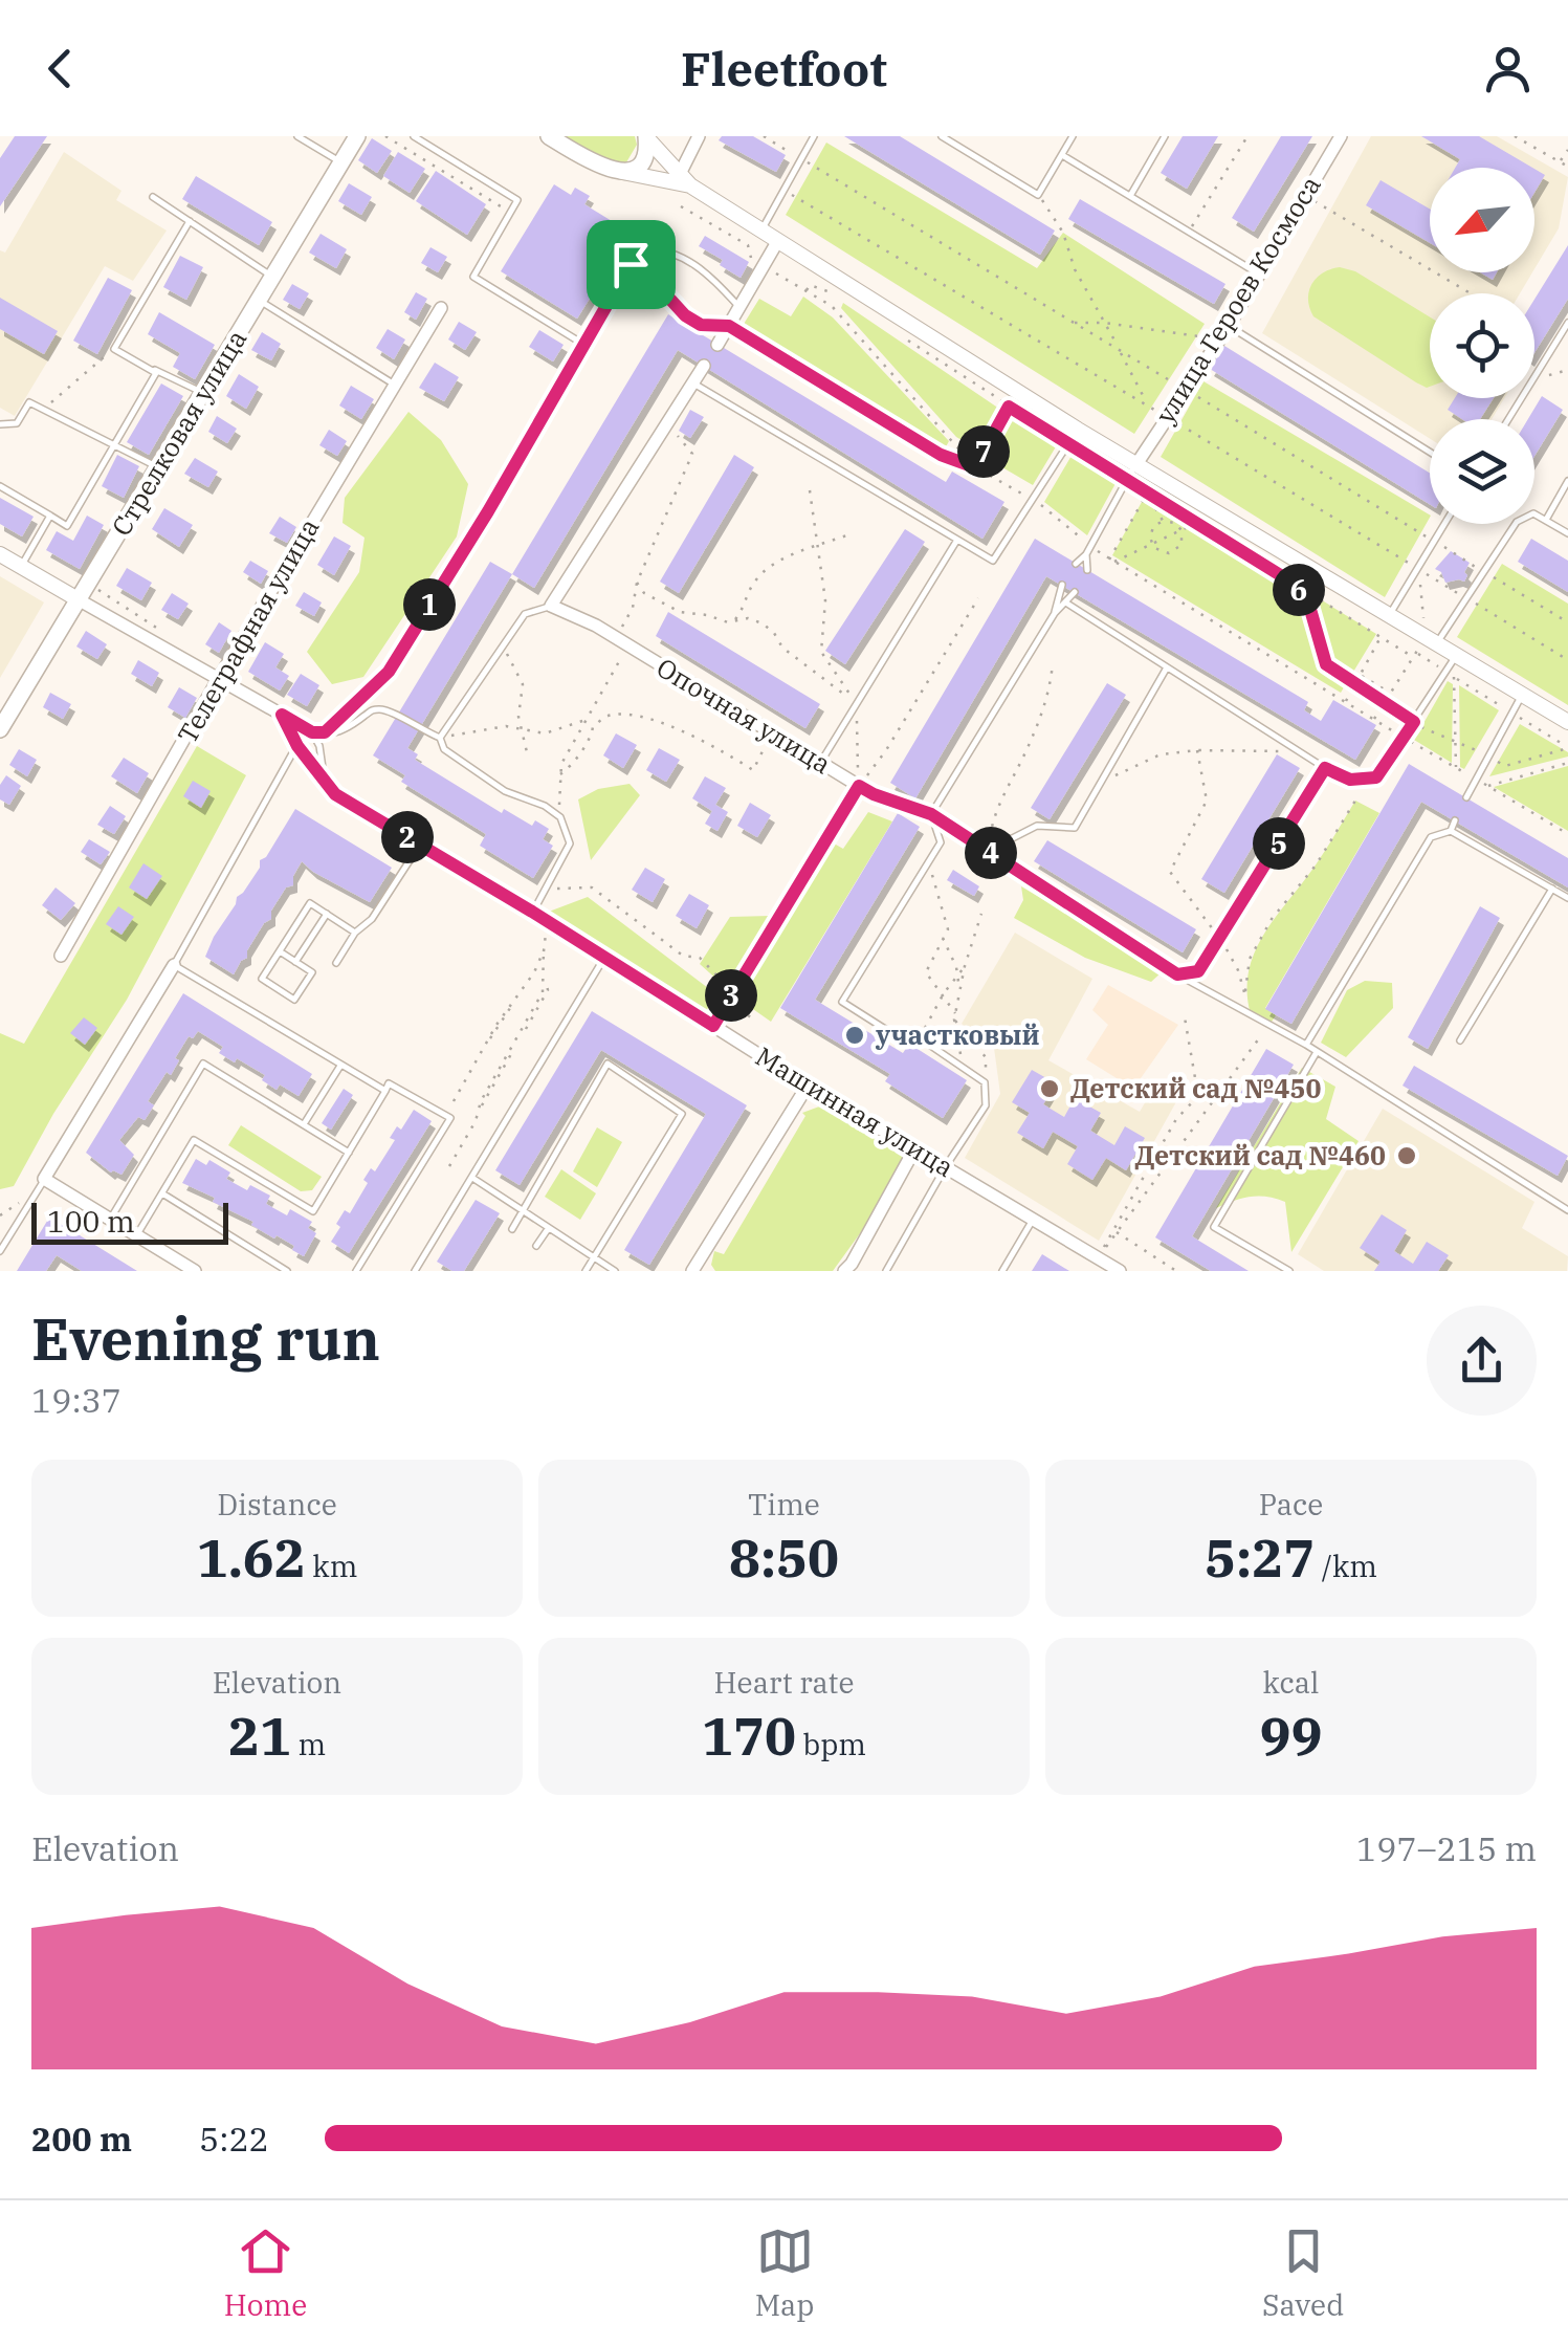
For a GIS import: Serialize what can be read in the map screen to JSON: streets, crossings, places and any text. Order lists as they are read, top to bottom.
{
  "streets": {
    "main road": ["Стрелковая улица"],
    "street": [
      "улица Героев Космоса",
      "Телеграфная улица",
      "Опочная улица",
      "Машинная улица"
    ]
  },
  "places": ["участковый", "Детский сад №450", "Детский сад №460"],
  "scale_bar": "100 m",
  "north": "bottom left",
  "page": {
    "header": "Fleetfoot",
    "pins": [
      "7",
      "6",
      "1",
      "2",
      "5",
      "4",
      "3"
    ],
    "scale": "100 m",
    "heading": ["Evening run", "19:37"],
    "stats": [
      ["Distance", "1.62 km"],
      ["Time", "8:50"],
      ["Pace", "5:27 /km"],
      ["Elevation", "21 m"],
      ["Heart rate", "170 bpm"],
      ["kcal", "99"]
    ],
    "chart": ["Elevation", "197–215 m"],
    "list": [
      {
        "name": "200 m",
        "note": "5:22"
      }
    ],
    "tabs": ["Home", "Map", "Saved"]
  }
}
